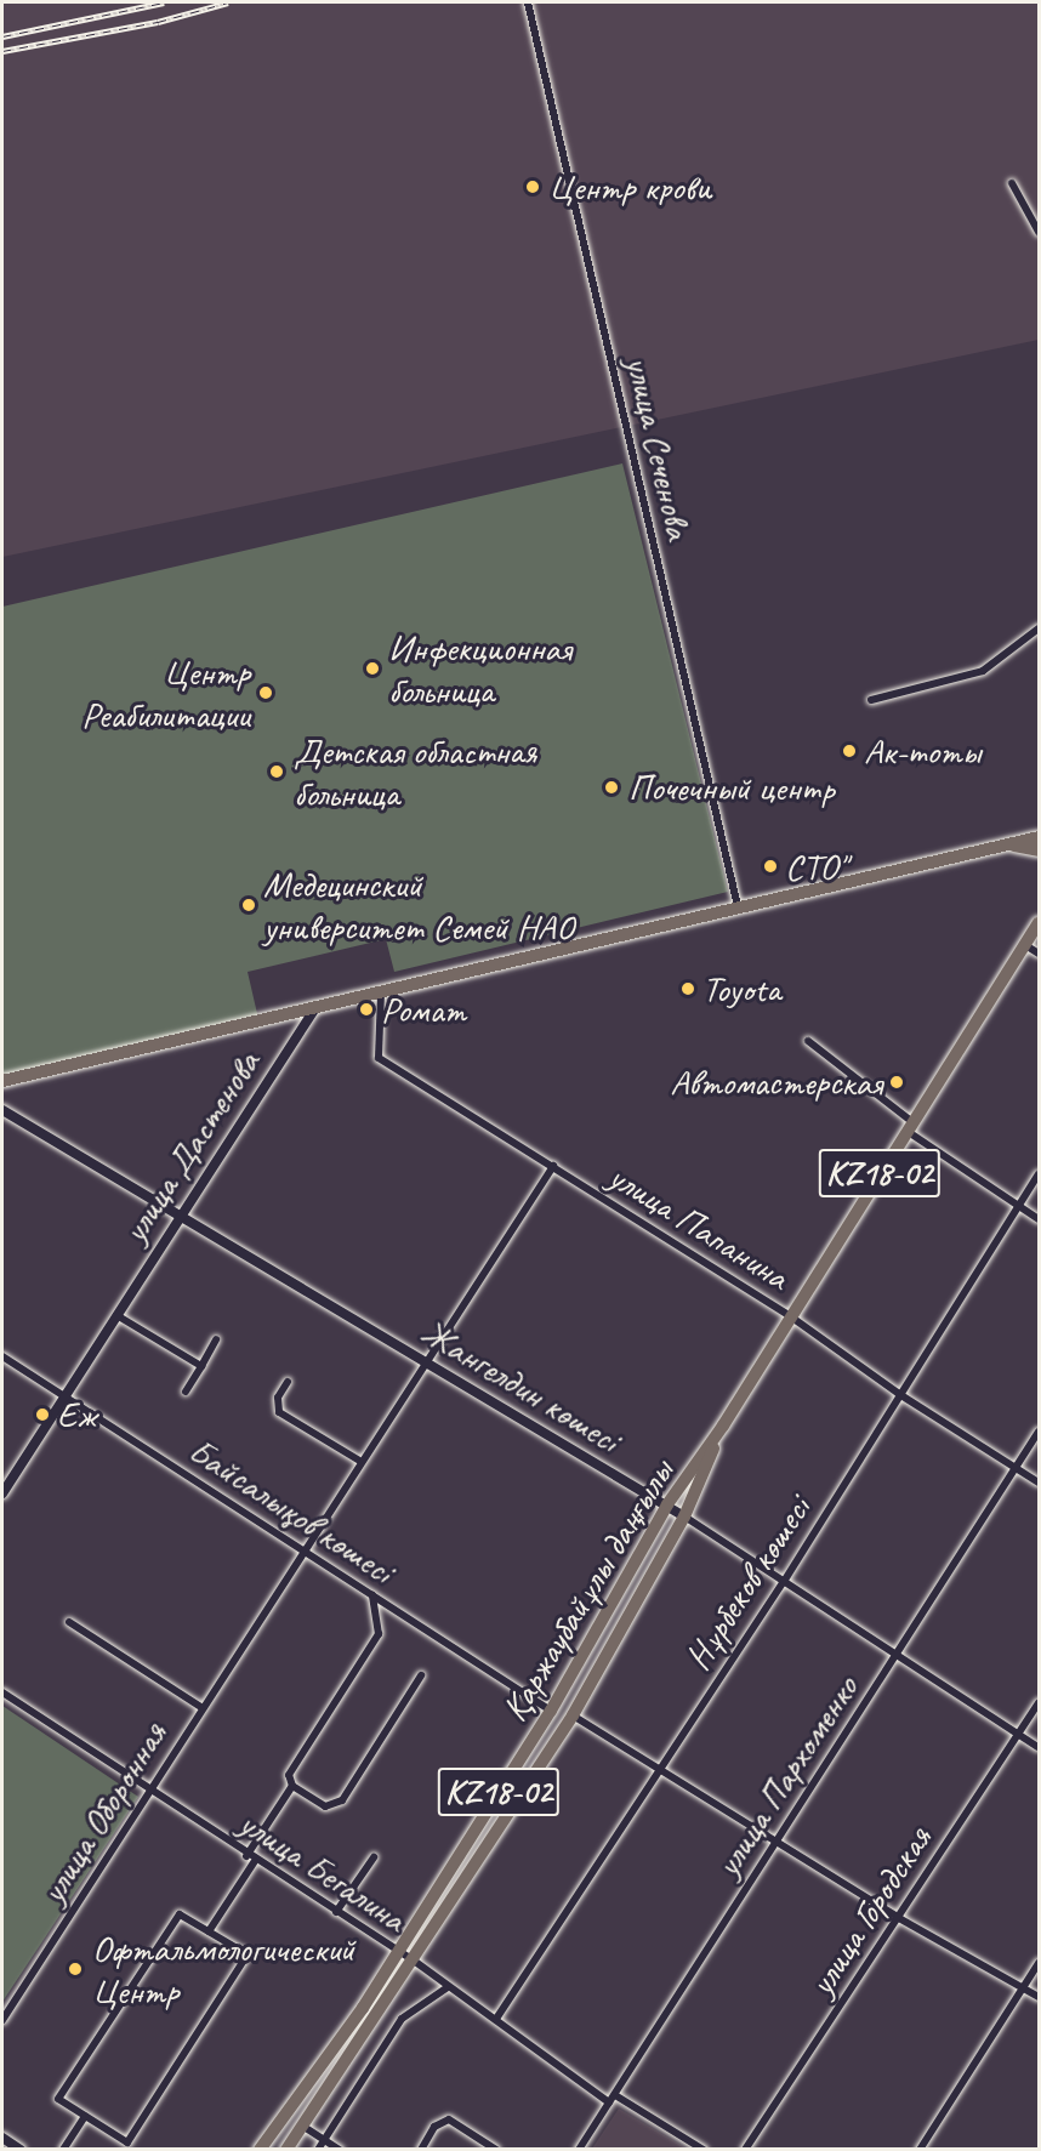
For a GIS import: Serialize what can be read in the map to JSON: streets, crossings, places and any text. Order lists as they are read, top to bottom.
{
  "streets": {
    "highway": ["KZ18-02", "Қаржаубайұлы даңғылы"],
    "street": [
      "улица Сеченова",
      "улица Дастенова",
      "улица Папанина",
      "Жангелдин көшесі",
      "Байсалықов көшесі",
      "Нұрбеков көшесі",
      "улица Пархоменко",
      "улица Оборонная",
      "улица Бегалина",
      "улица Городская"
    ]
  },
  "crossings": [
    ["улица Дастенова", "Жангелдин көшесі"],
    ["улица Дастенова", "Байсалықов көшесі"],
    ["улица Папанина", "Нұрбеков көшесі"],
    ["улица Папанина", "Қаржаубайұлы даңғылы"],
    ["улица Папанина", "улица Пархоменко"],
    ["улица Папанина", "улица Оборонная"],
    ["Жангелдин көшесі", "Нұрбеков көшесі"],
    ["Жангелдин көшесі", "Қаржаубайұлы даңғылы"],
    ["Жангелдин көшесі", "улица Пархоменко"],
    ["Жангелдин көшесі", "улица Оборонная"],
    ["Жангелдин көшесі", "улица Городская"],
    ["Байсалықов көшесі", "Қаржаубайұлы даңғылы"],
    ["Байсалықов көшесі", "улица Оборонная"],
    ["Нұрбеков көшесі", "улица Бегалина"],
    ["Қаржаубайұлы даңғылы", "улица Бегалина"],
    ["улица Пархоменко", "улица Бегалина"],
    ["улица Оборонная", "улица Бегалина"]
  ],
  "places": [
    "Центр крови",
    "Инфекционная больница",
    "Центр Реабилитации",
    "Ак-тоты",
    "Детская областная больница",
    "Почечный центр",
    "СТО\"",
    "Медецинский университет Семей НАО",
    "Toyota",
    "Ромат",
    "Автомастерская",
    "Еж",
    "Офтальмологический Центр"
  ]
}
